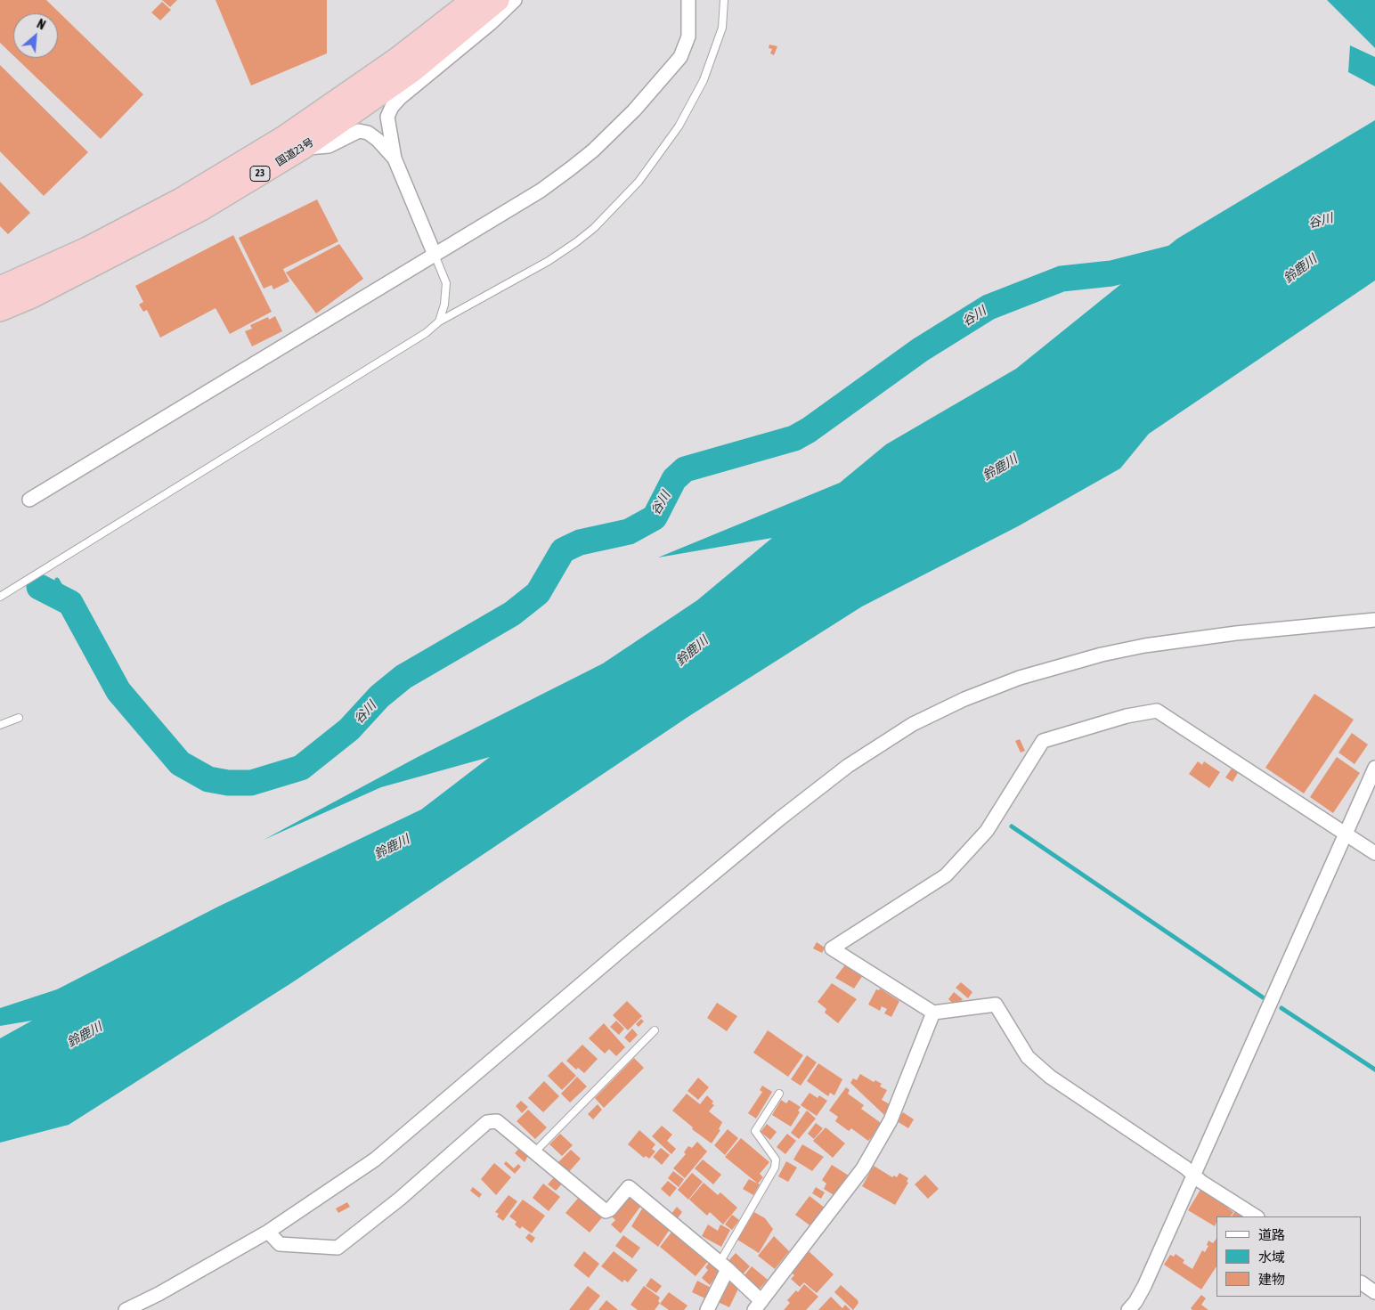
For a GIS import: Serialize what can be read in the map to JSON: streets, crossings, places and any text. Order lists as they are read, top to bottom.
{
  "streets": {
    "highway": ["国道23号", "23"]
  },
  "water": ["谷川", "鈴鹿川"],
  "legend": ["道路", "水域", "建物"],
  "north": "top right"
}
